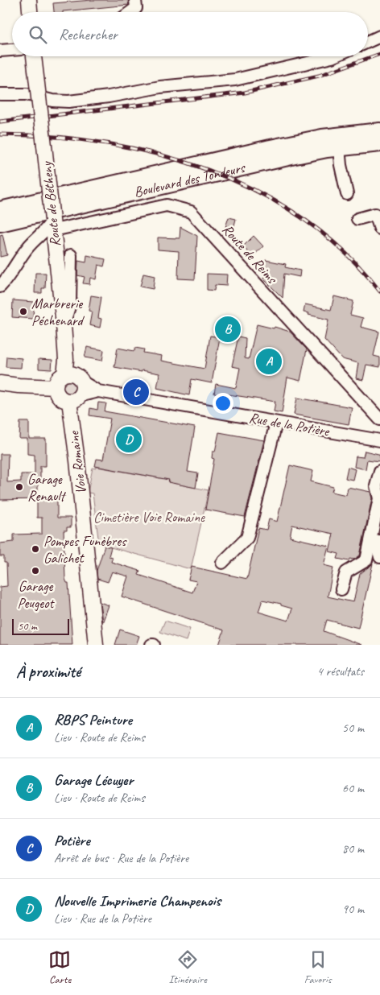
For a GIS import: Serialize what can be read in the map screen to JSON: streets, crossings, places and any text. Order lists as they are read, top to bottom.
{
  "streets": {
    "highway": ["Boulevard des Tondeurs"],
    "main road": ["Route de Bétheny", "Voie Romaine"],
    "street": ["Route de Reims", "Rue de la Potière"]
  },
  "crossings": [
    ["Route de Bétheny", "Route de Reims"],
    ["Route de Bétheny", "Rue de la Potière"],
    ["Route de Bétheny", "Voie Romaine"],
    ["Rue de la Potière", "Voie Romaine"]
  ],
  "parks": ["Cimetière Voie Romaine"],
  "places": [
    "Marbrerie Péchenard",
    "Garage Renault",
    "Pompes Funèbres Galichet",
    "Garage Peugeot"
  ],
  "scale_bar": "50 m",
  "page": {
    "search": "Rechercher",
    "pins": [
      "B",
      "A",
      "C",
      "D"
    ],
    "scale": "50 m",
    "heading": ["À proximité", "4 résultats"],
    "list": [
      {
        "mark": "A",
        "name": "RBPS Peinture",
        "note": "Lieu · Route de Reims",
        "value": "50 m"
      },
      {
        "mark": "B",
        "name": "Garage Lécuyer",
        "note": "Lieu · Route de Reims",
        "value": "60 m"
      },
      {
        "mark": "C",
        "name": "Potière",
        "note": "Arrêt de bus · Rue de la Potière",
        "value": "80 m"
      },
      {
        "mark": "D",
        "name": "Nouvelle Imprimerie Champenois",
        "note": "Lieu · Rue de la Potière",
        "value": "90 m"
      }
    ],
    "nav": ["Carte", "Itinéraire", "Favoris"]
  }
}
